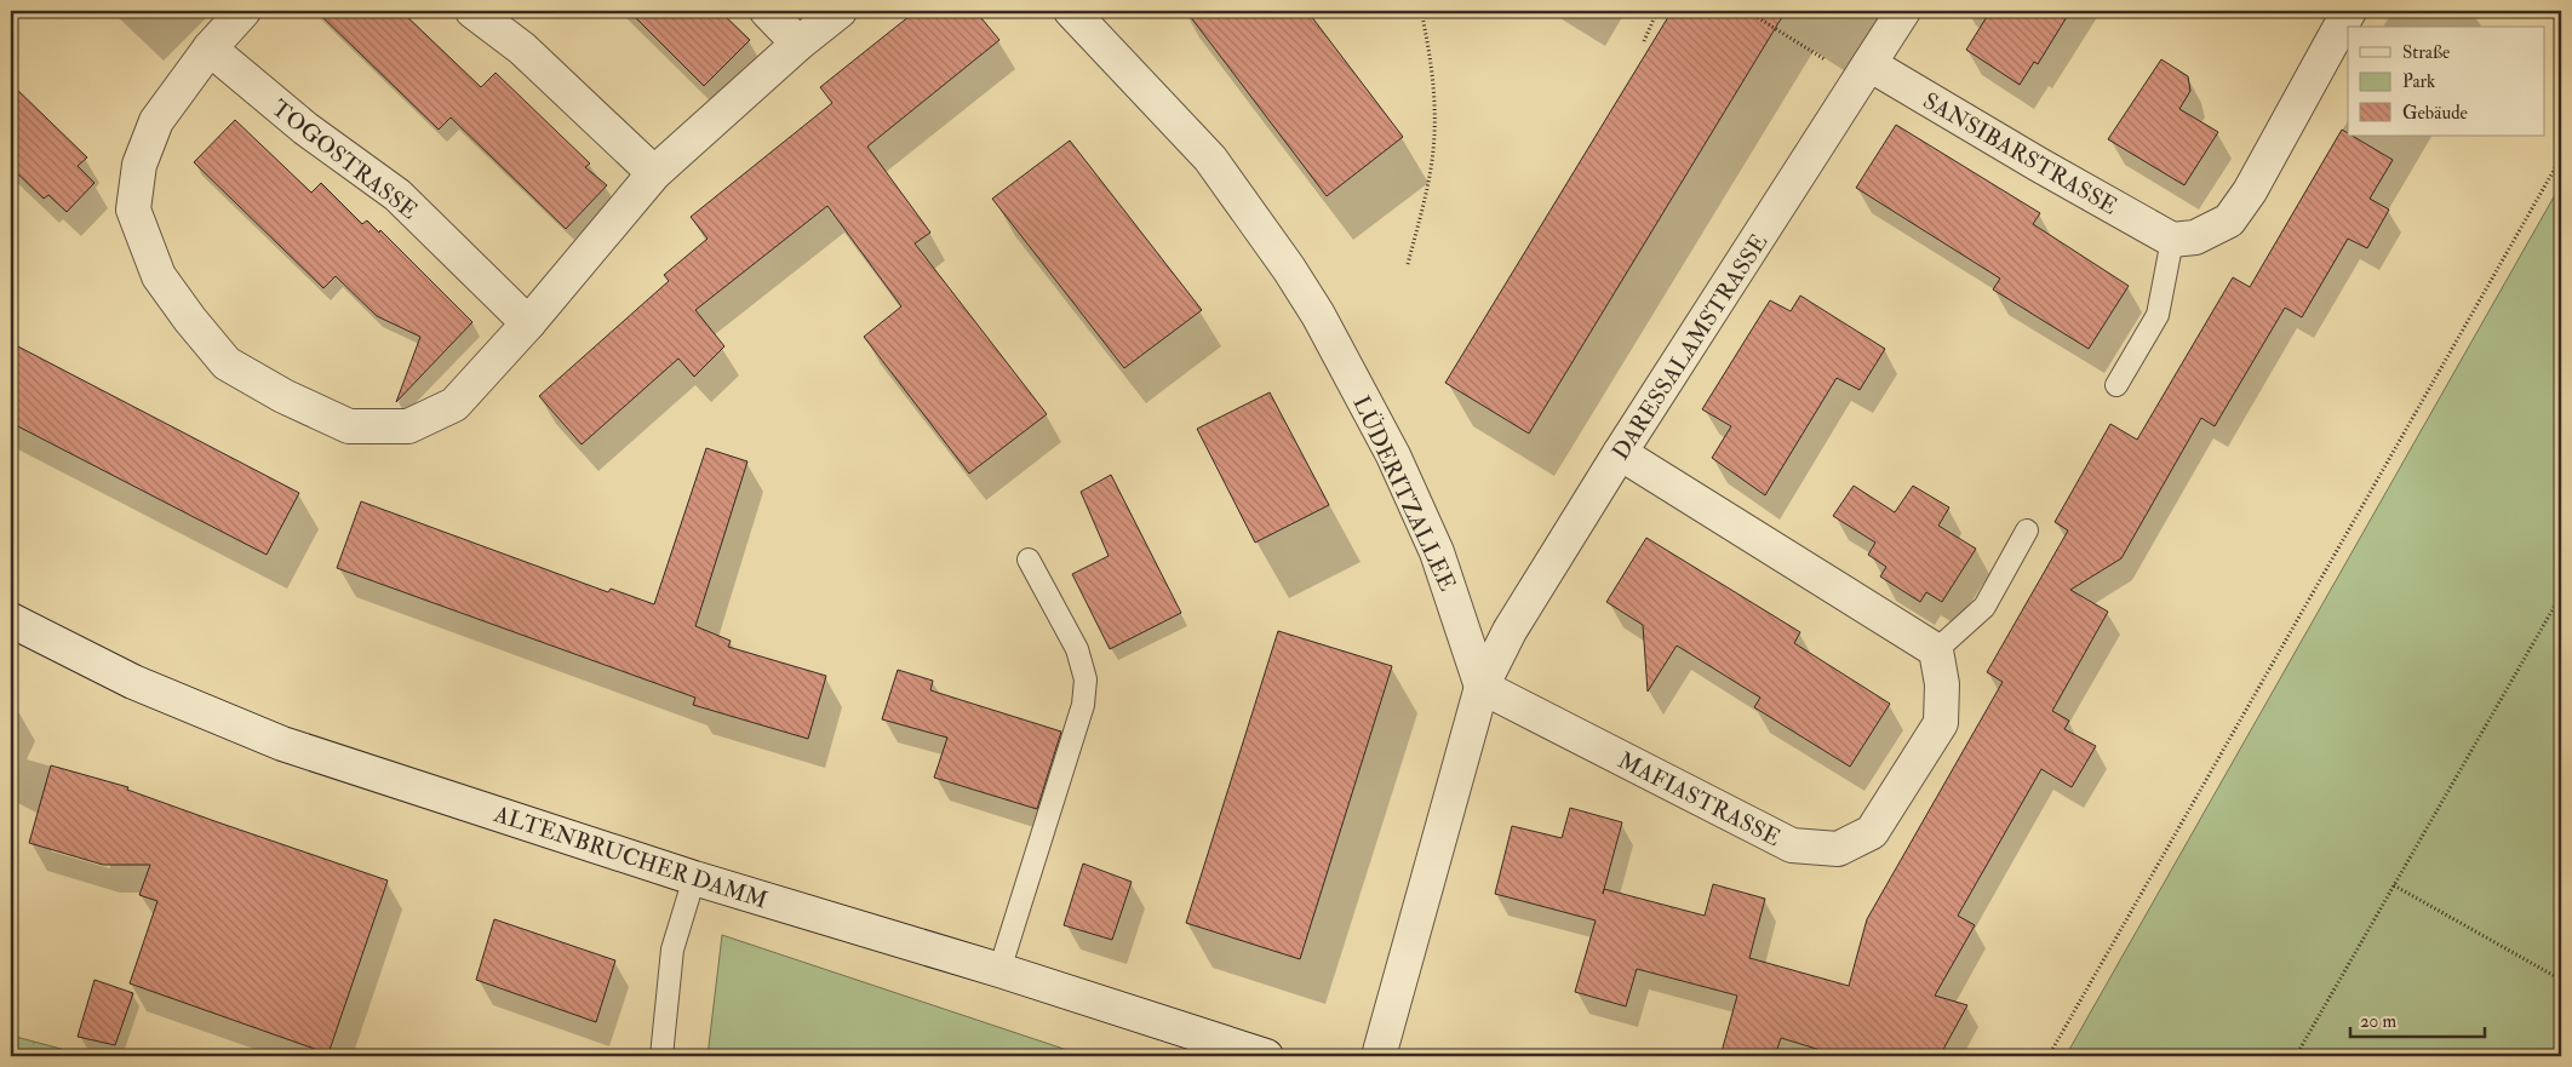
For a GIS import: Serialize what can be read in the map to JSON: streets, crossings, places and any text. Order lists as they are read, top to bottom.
{
  "streets": {
    "street": [
      "SANSIBARSTRASSE",
      "TOGOSTRASSE",
      "DARESSALAMSTRASSE",
      "LÜDERITZALLEE",
      "MAFIASTRASSE",
      "ALTENBRUCHER DAMM"
    ]
  },
  "crossings": [
    ["SANSIBARSTRASSE", "DARESSALAMSTRASSE"],
    ["DARESSALAMSTRASSE", "LÜDERITZALLEE"],
    ["DARESSALAMSTRASSE", "MAFIASTRASSE"],
    ["LÜDERITZALLEE", "MAFIASTRASSE"]
  ],
  "legend": ["Straße", "Park", "Gebäude"],
  "scale_bar": "20 m"
}
